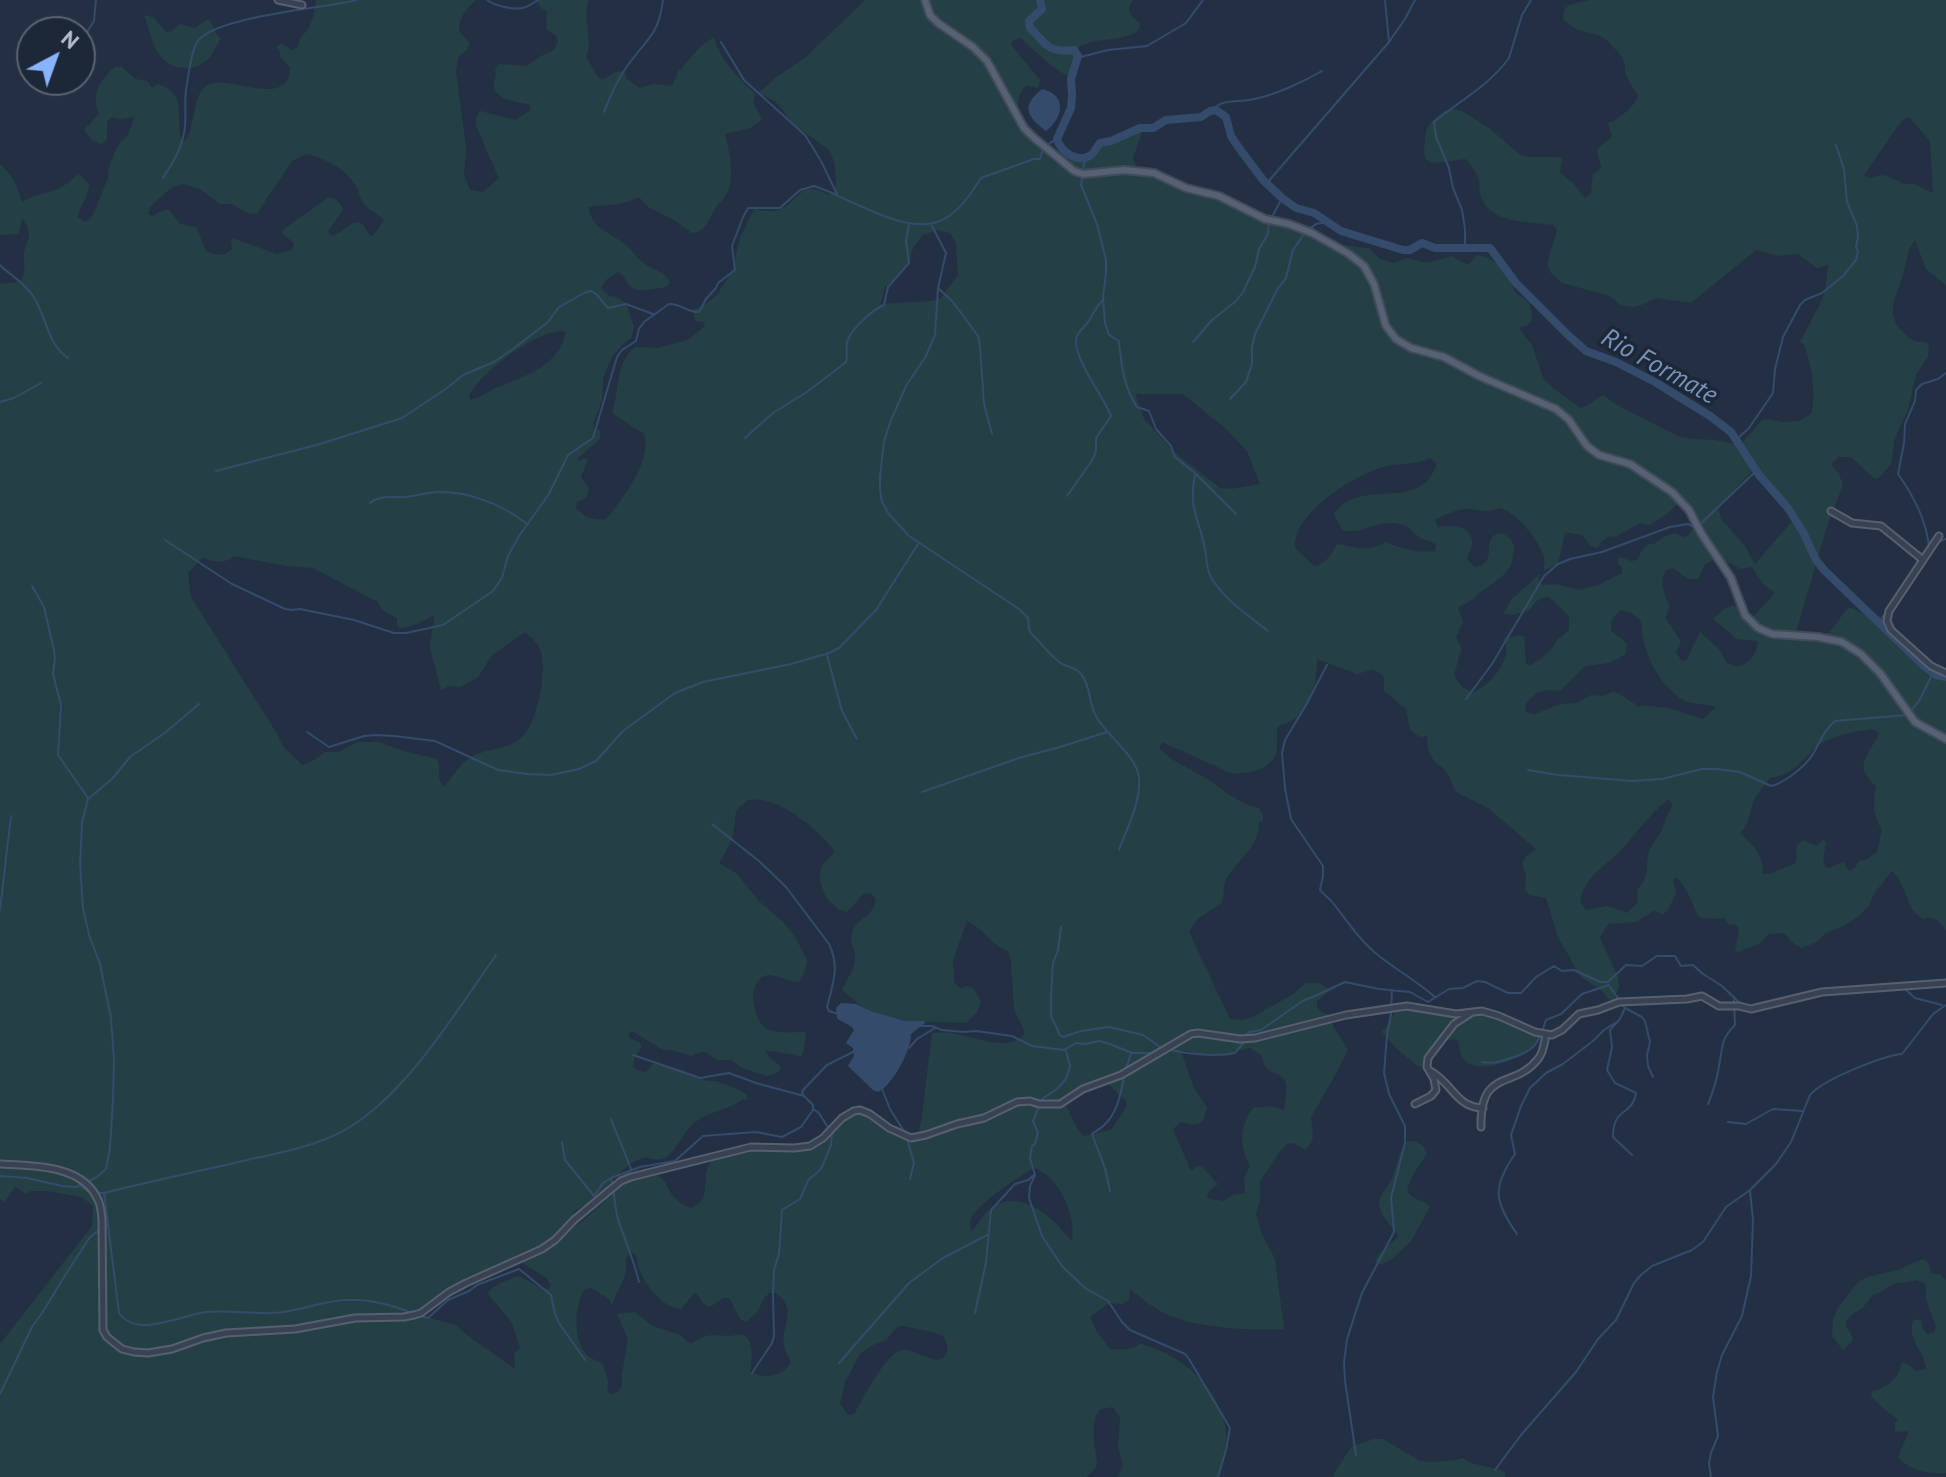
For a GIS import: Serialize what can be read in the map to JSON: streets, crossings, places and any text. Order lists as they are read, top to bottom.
{
  "water": ["Rio Formate"],
  "north": "top right"
}
